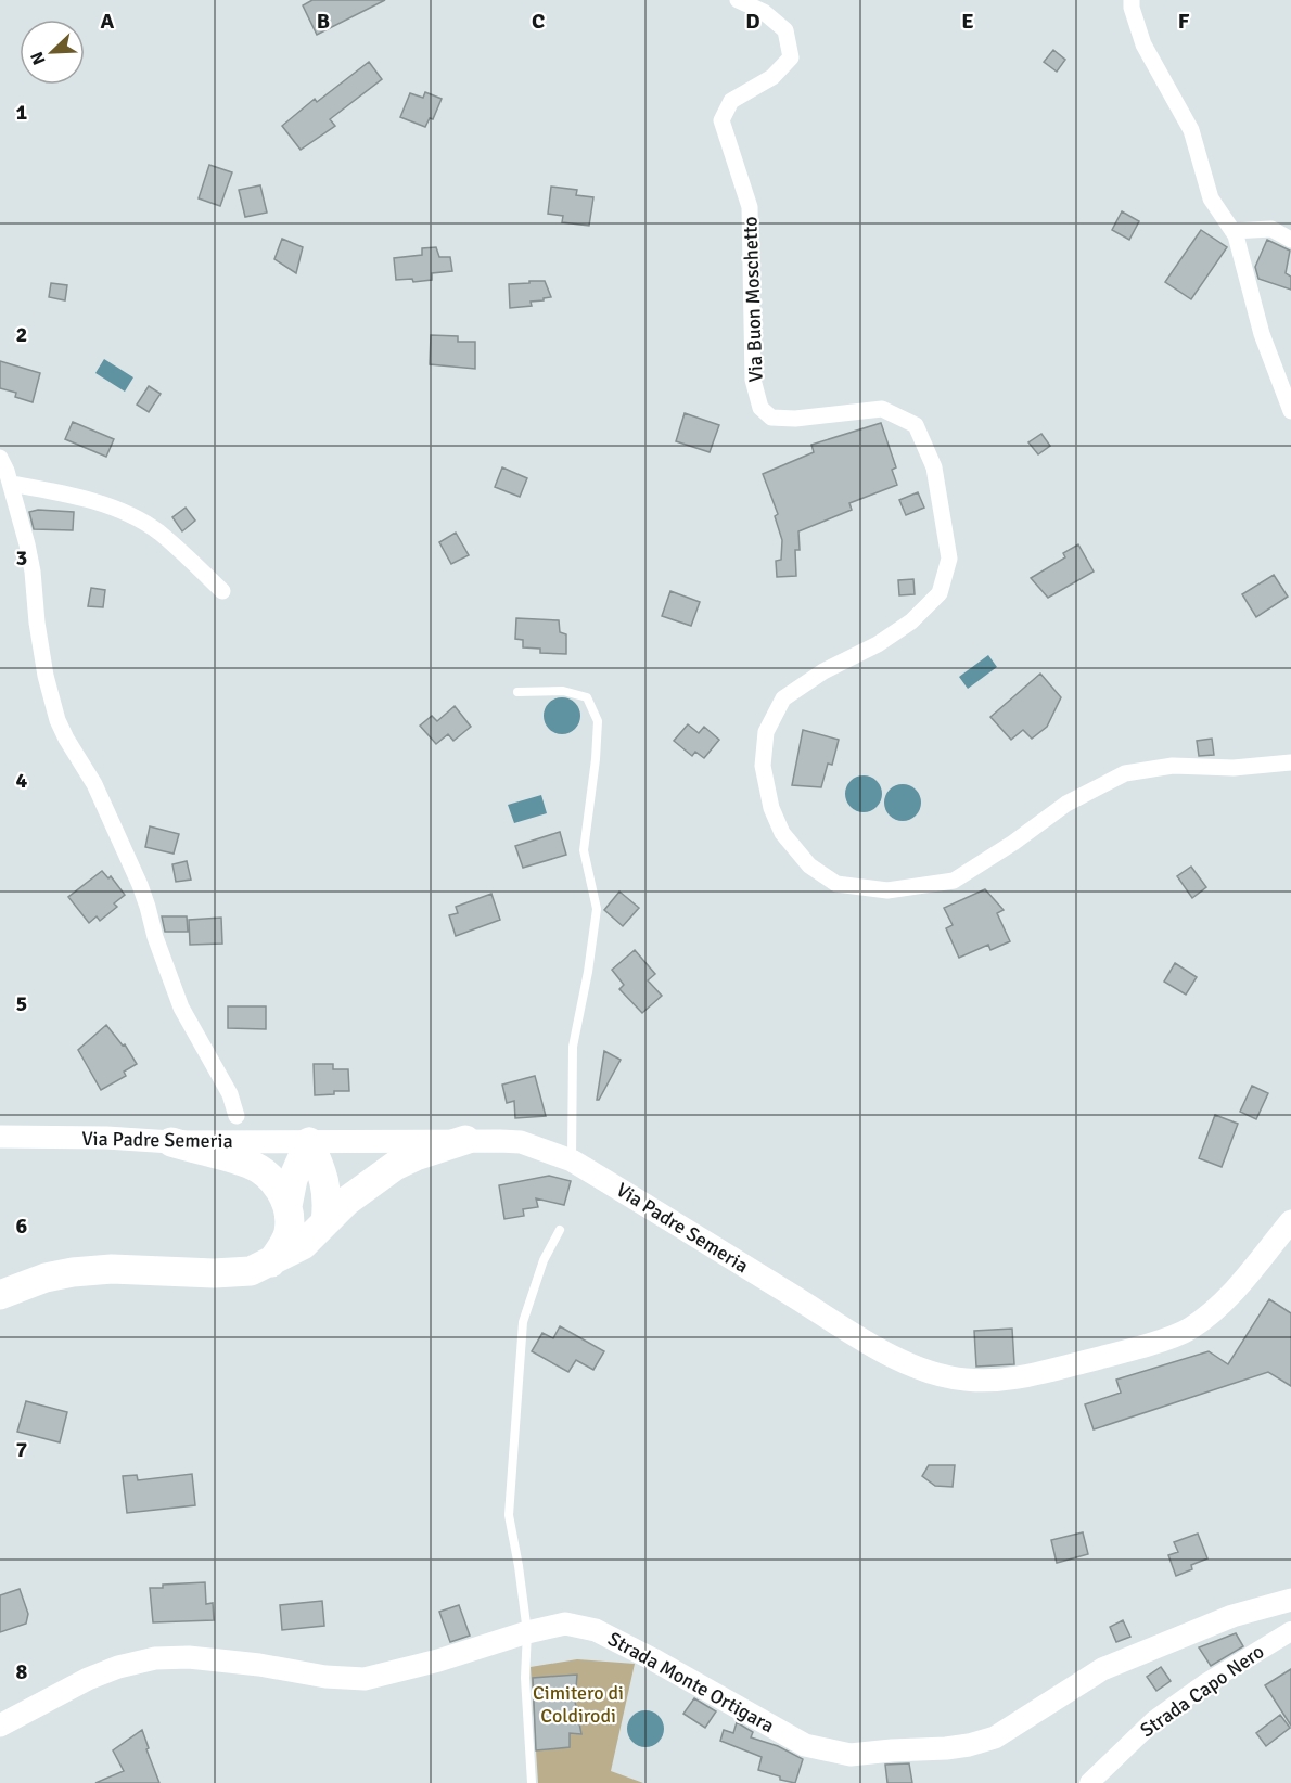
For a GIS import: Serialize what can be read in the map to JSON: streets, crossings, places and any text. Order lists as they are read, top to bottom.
{
  "streets": {
    "main road": ["Via Padre Semeria", "Strada Monte Ortigara"],
    "street": ["Via Buon Moschetto", "Strada Capo Nero"]
  },
  "parks": ["Cimitero di Coldirodi"],
  "north": "bottom left",
  "grid": {
    "columns": [
      "A",
      "B",
      "C",
      "D",
      "E",
      "F"
    ],
    "rows": [
      "1",
      "2",
      "3",
      "4",
      "5",
      "6",
      "7",
      "8"
    ]
  }
}
